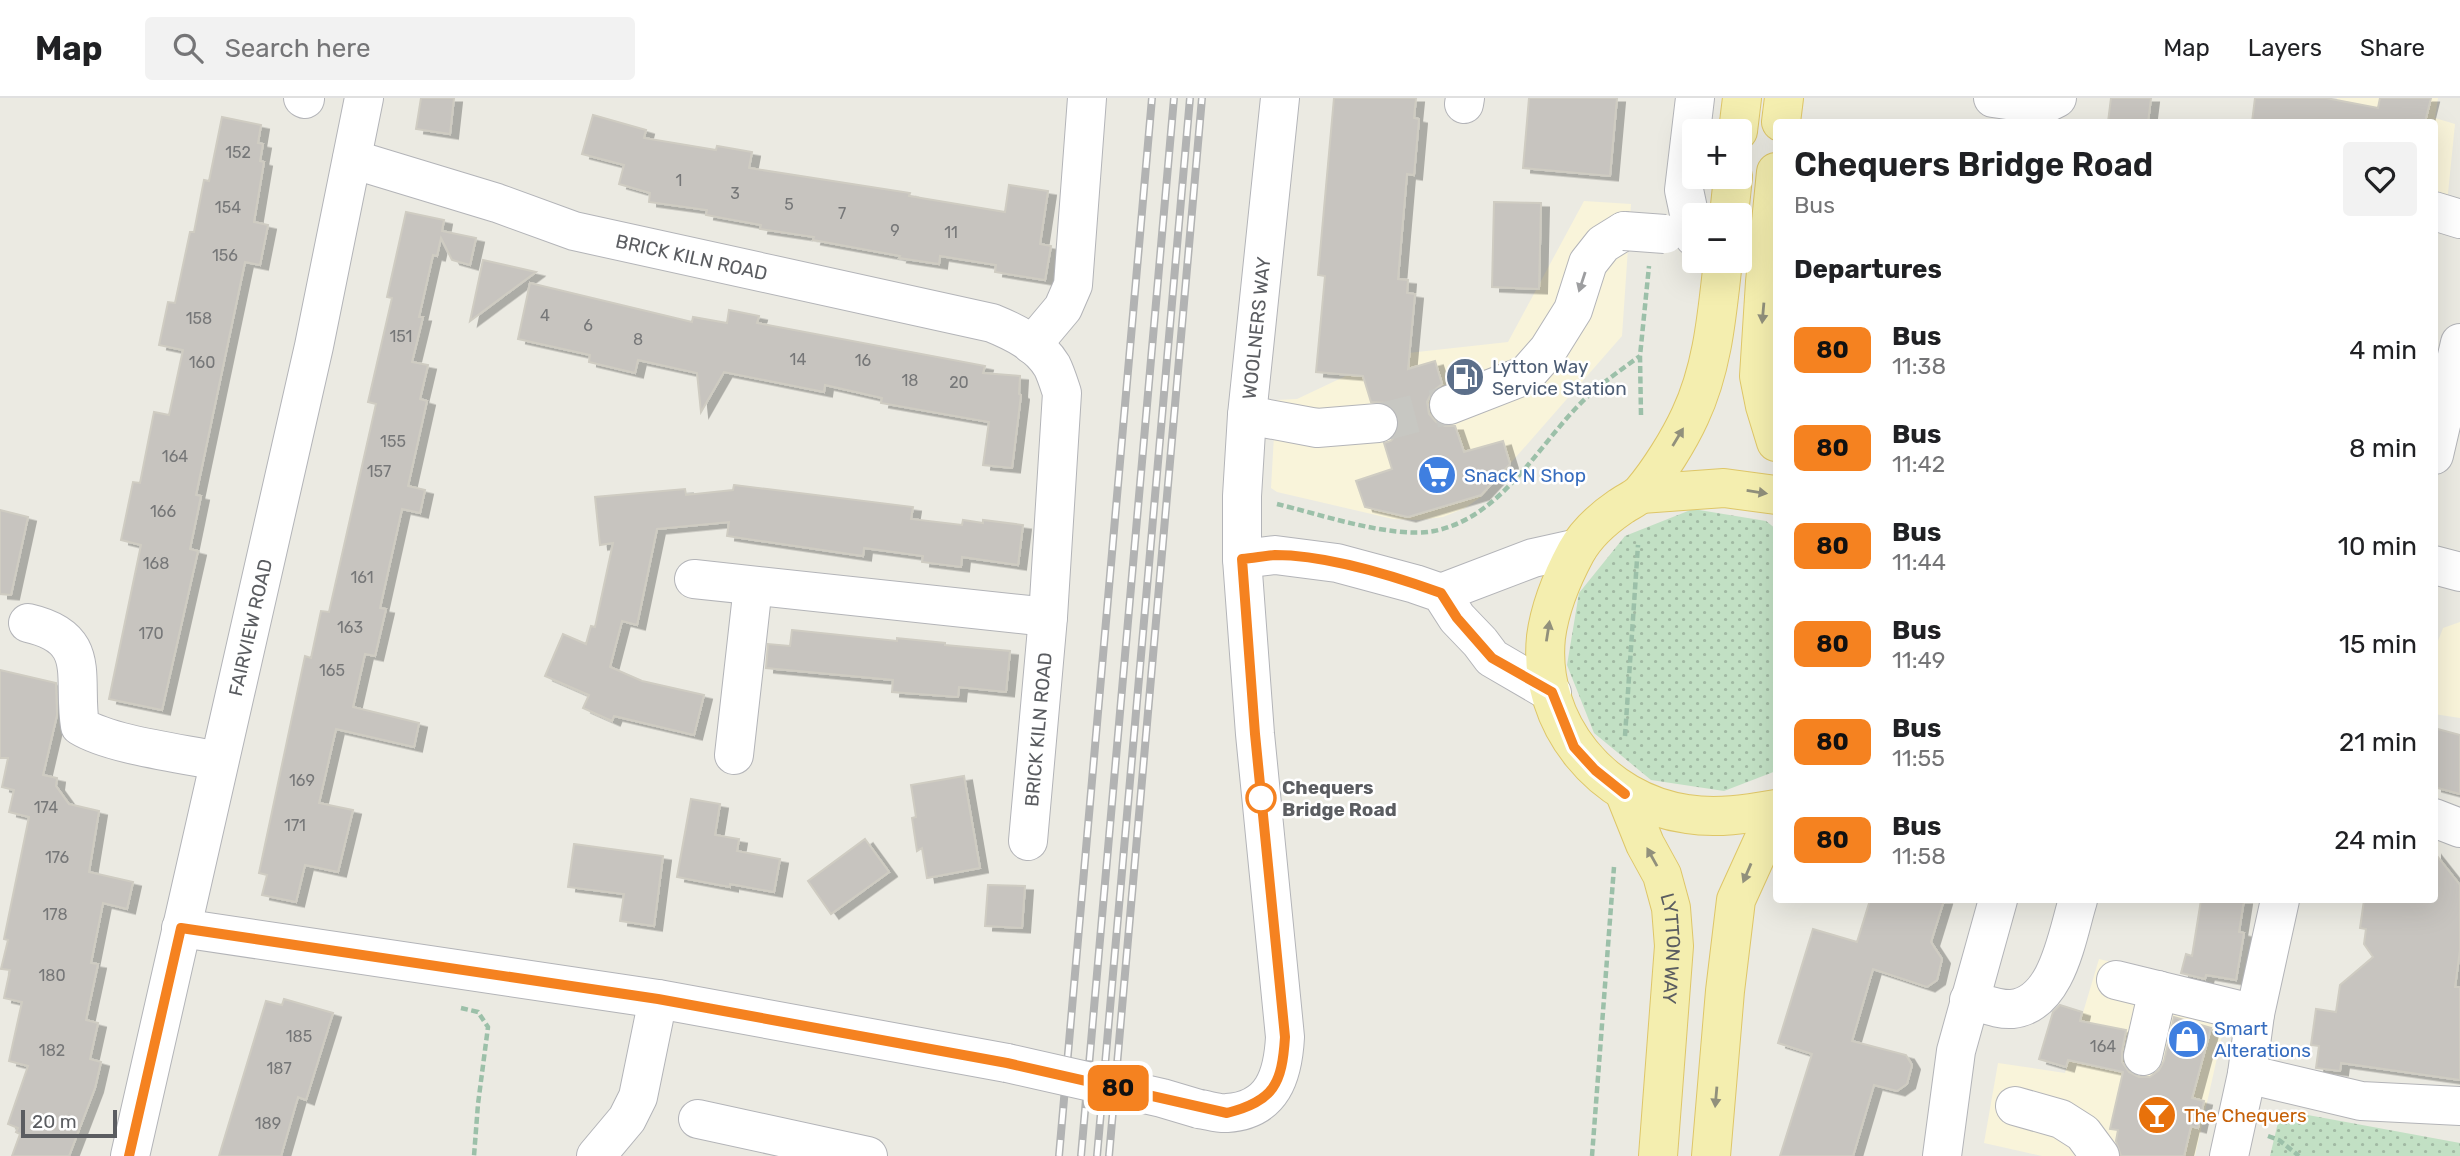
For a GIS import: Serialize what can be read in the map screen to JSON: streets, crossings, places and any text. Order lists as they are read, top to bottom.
{
  "streets": {
    "main road": ["LYTTON WAY"],
    "street": ["BRICK KILN ROAD", "WOOLNERS WAY", "FAIRVIEW ROAD"]
  },
  "crossings": [
    ["BRICK KILN ROAD", "FAIRVIEW ROAD"]
  ],
  "places": {
    "fuel station": ["Lytton Way Service Station"],
    "supermarket": ["Snack N Shop"],
    "other": ["Chequers Bridge Road"],
    "shop": ["Smart Alterations"],
    "bar": ["The Chequers"]
  },
  "lines": ["bus line 80"],
  "house_numbers": [
    "152",
    "1",
    "3",
    "5",
    "154",
    "7",
    "9",
    "11",
    "156",
    "4",
    "158",
    "6",
    "151",
    "8",
    "14",
    "16",
    "160",
    "18",
    "20",
    "155",
    "164",
    "157",
    "166",
    "168",
    "161",
    "163",
    "170",
    "165",
    "169",
    "174",
    "171",
    "176",
    "178",
    "180",
    "185",
    "164",
    "182",
    "187",
    "189"
  ],
  "scale_bar": "20 m",
  "page": {
    "header": "Map",
    "search": "Search here",
    "nav": ["Map", "Layers", "Share"],
    "on_map": "80",
    "map_buttons": ["+", "−"],
    "heading": [
      ["Chequers Bridge Road", "Bus"],
      "Departures"
    ],
    "list": [
      {
        "mark": "80",
        "name": "Bus",
        "note": "11:38",
        "value": "4 min"
      },
      {
        "mark": "80",
        "name": "Bus",
        "note": "11:42",
        "value": "8 min"
      },
      {
        "mark": "80",
        "name": "Bus",
        "note": "11:44",
        "value": "10 min"
      },
      {
        "mark": "80",
        "name": "Bus",
        "note": "11:49",
        "value": "15 min"
      },
      {
        "mark": "80",
        "name": "Bus",
        "note": "11:55",
        "value": "21 min"
      },
      {
        "mark": "80",
        "name": "Bus",
        "note": "11:58",
        "value": "24 min"
      }
    ],
    "scale": "20 m"
  }
}
